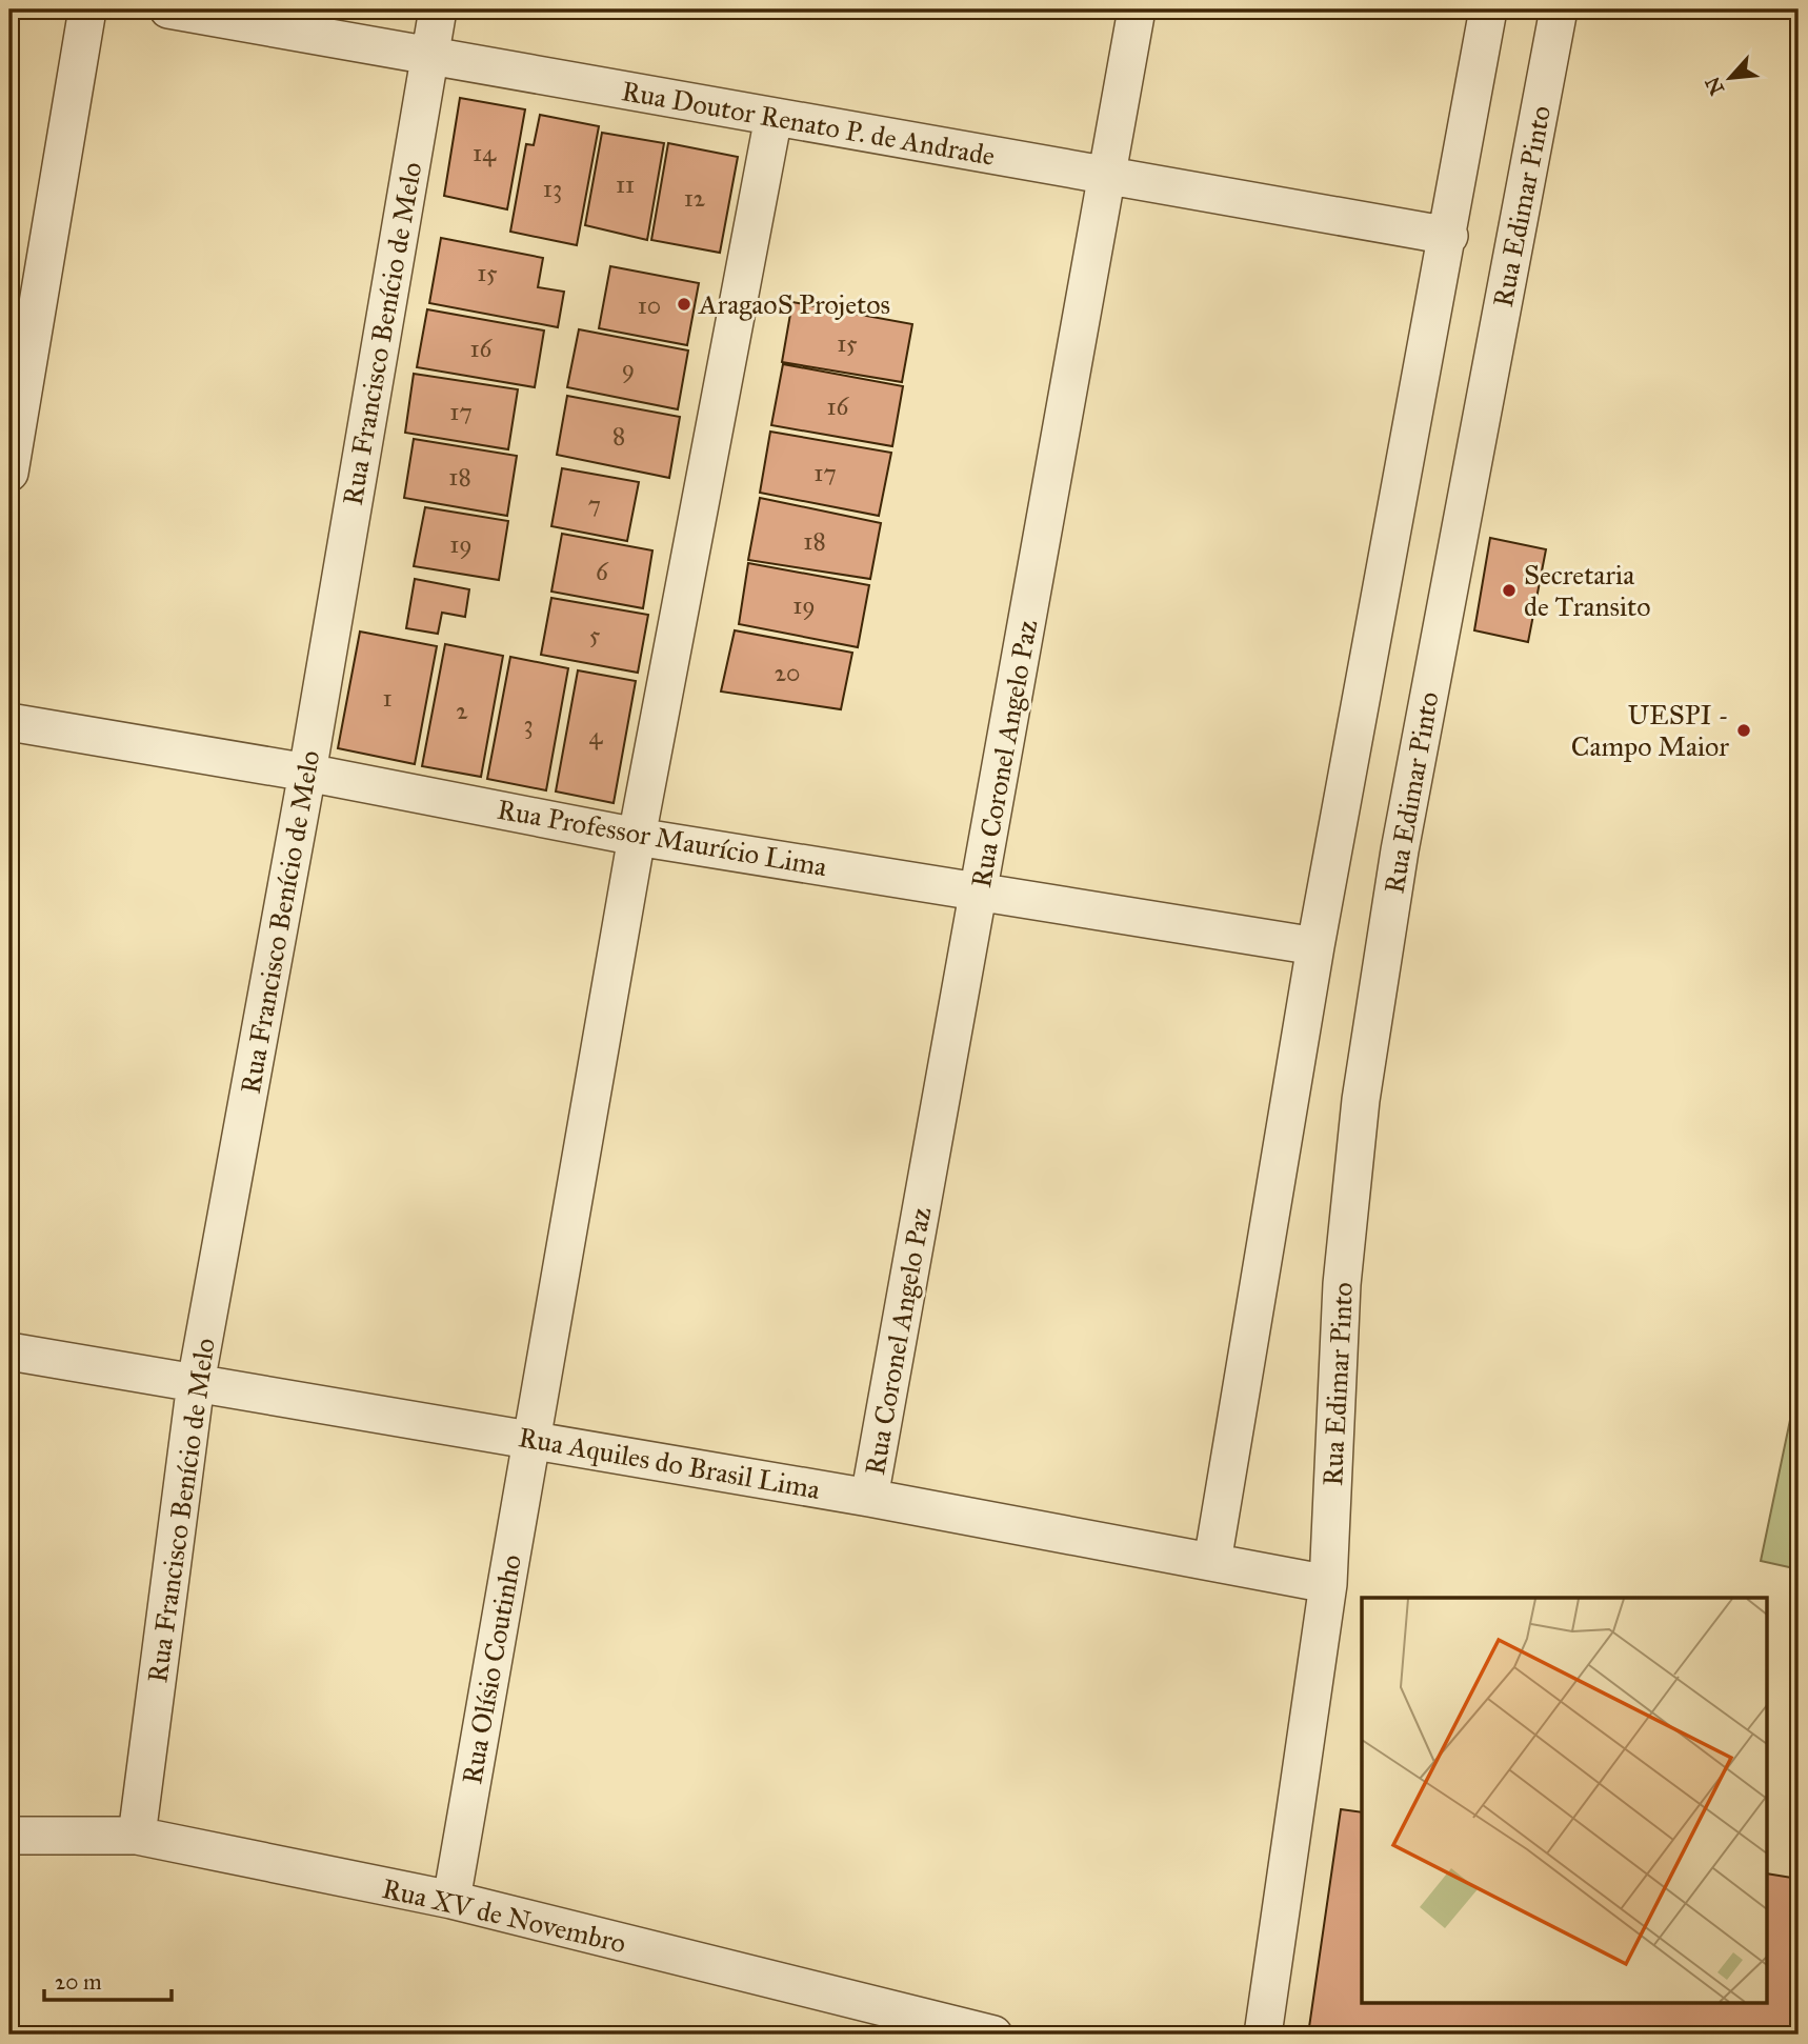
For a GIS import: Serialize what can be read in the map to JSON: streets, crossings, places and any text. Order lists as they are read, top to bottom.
{
  "streets": {
    "street": [
      "Rua Doutor Renato P. de Andrade",
      "Rua Edimar Pinto",
      "Rua Francisco Benício de Melo",
      "Rua Coronel Angelo Paz",
      "Rua Professor Maurício Lima",
      "Rua Aquiles do Brasil Lima",
      "Rua Olísio Coutinho",
      "Rua XV de Novembro"
    ]
  },
  "crossings": [
    ["Rua Doutor Renato P. de Andrade", "Rua Francisco Benício de Melo"],
    ["Rua Doutor Renato P. de Andrade", "Rua Coronel Angelo Paz"],
    ["Rua Doutor Renato P. de Andrade", "Rua Olísio Coutinho"],
    ["Rua Edimar Pinto", "Rua Aquiles do Brasil Lima"],
    ["Rua Francisco Benício de Melo", "Rua Professor Maurício Lima"],
    ["Rua Francisco Benício de Melo", "Rua Aquiles do Brasil Lima"],
    ["Rua Francisco Benício de Melo", "Rua XV de Novembro"],
    ["Rua Coronel Angelo Paz", "Rua Professor Maurício Lima"],
    ["Rua Coronel Angelo Paz", "Rua Aquiles do Brasil Lima"],
    ["Rua Professor Maurício Lima", "Rua Olísio Coutinho"],
    ["Rua Aquiles do Brasil Lima", "Rua Olísio Coutinho"],
    ["Rua Olísio Coutinho", "Rua XV de Novembro"]
  ],
  "places": ["AragaoS Projetos", "Secretaria de Transito", "UESPI - Campo Maior"],
  "house_numbers": [
    "14",
    "11",
    "13",
    "12",
    "15",
    "10",
    "15",
    "16",
    "9",
    "16",
    "17",
    "8",
    "17",
    "18",
    "7",
    "18",
    "19",
    "6",
    "19",
    "5",
    "20",
    "1",
    "2",
    "3",
    "4"
  ],
  "scale_bar": "20 m",
  "north": "bottom left"
}
